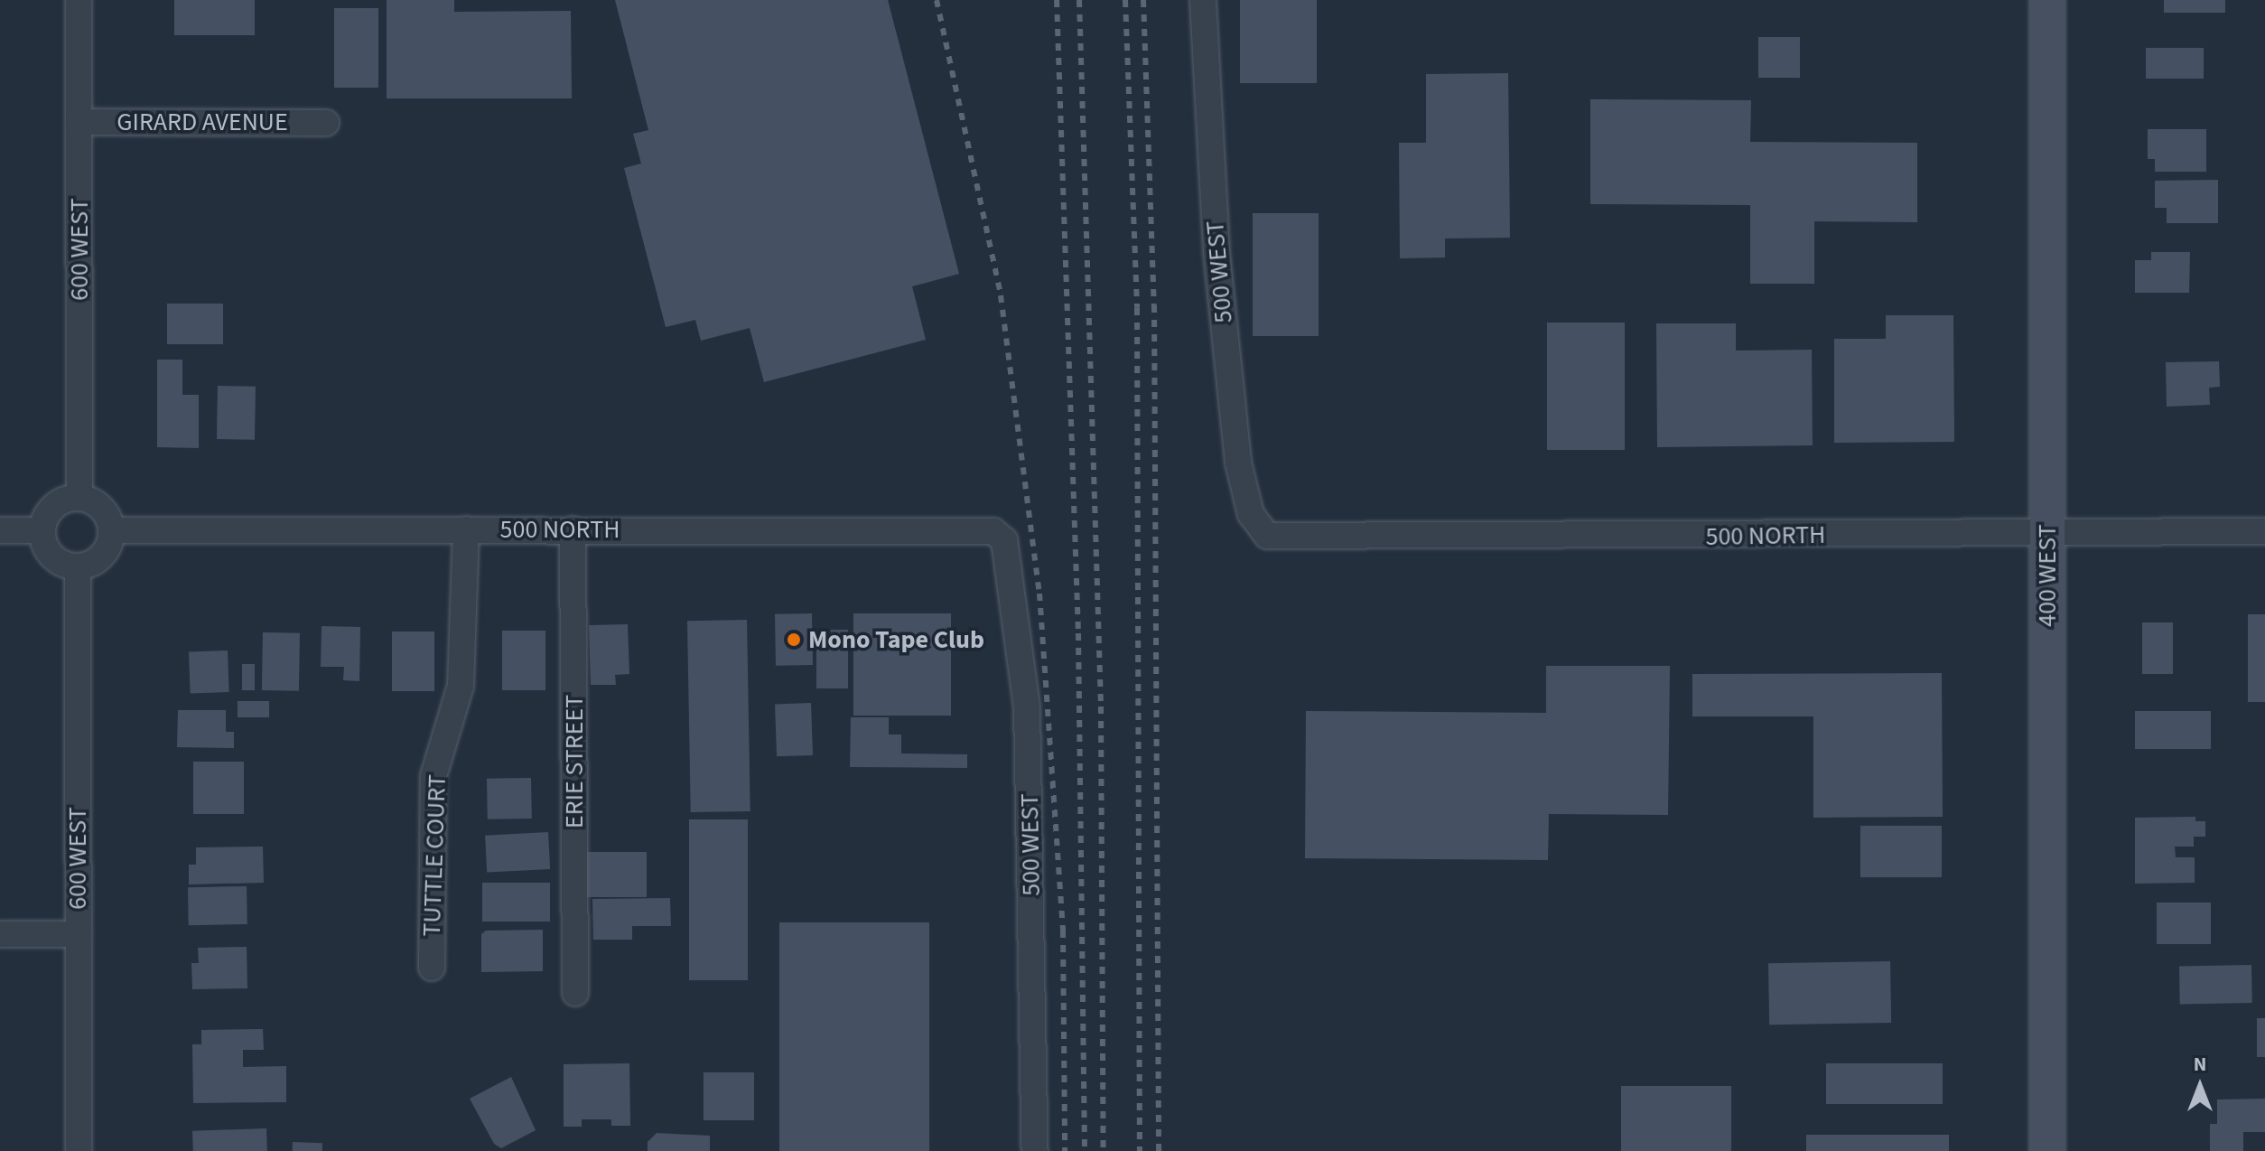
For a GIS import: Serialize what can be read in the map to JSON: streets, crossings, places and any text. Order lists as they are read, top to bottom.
{
  "streets": {
    "street": [
      "GIRARD AVENUE",
      "600 WEST",
      "500 WEST",
      "500 NORTH",
      "400 WEST",
      "ERIE STREET",
      "TUTTLE COURT"
    ]
  },
  "crossings": [
    ["GIRARD AVENUE", "600 WEST"],
    ["600 WEST", "500 NORTH"],
    ["500 WEST", "500 NORTH"],
    ["500 NORTH", "400 WEST"],
    ["500 NORTH", "ERIE STREET"],
    ["500 NORTH", "TUTTLE COURT"]
  ],
  "places": ["Mono Tape Club"],
  "north": "top"
}
